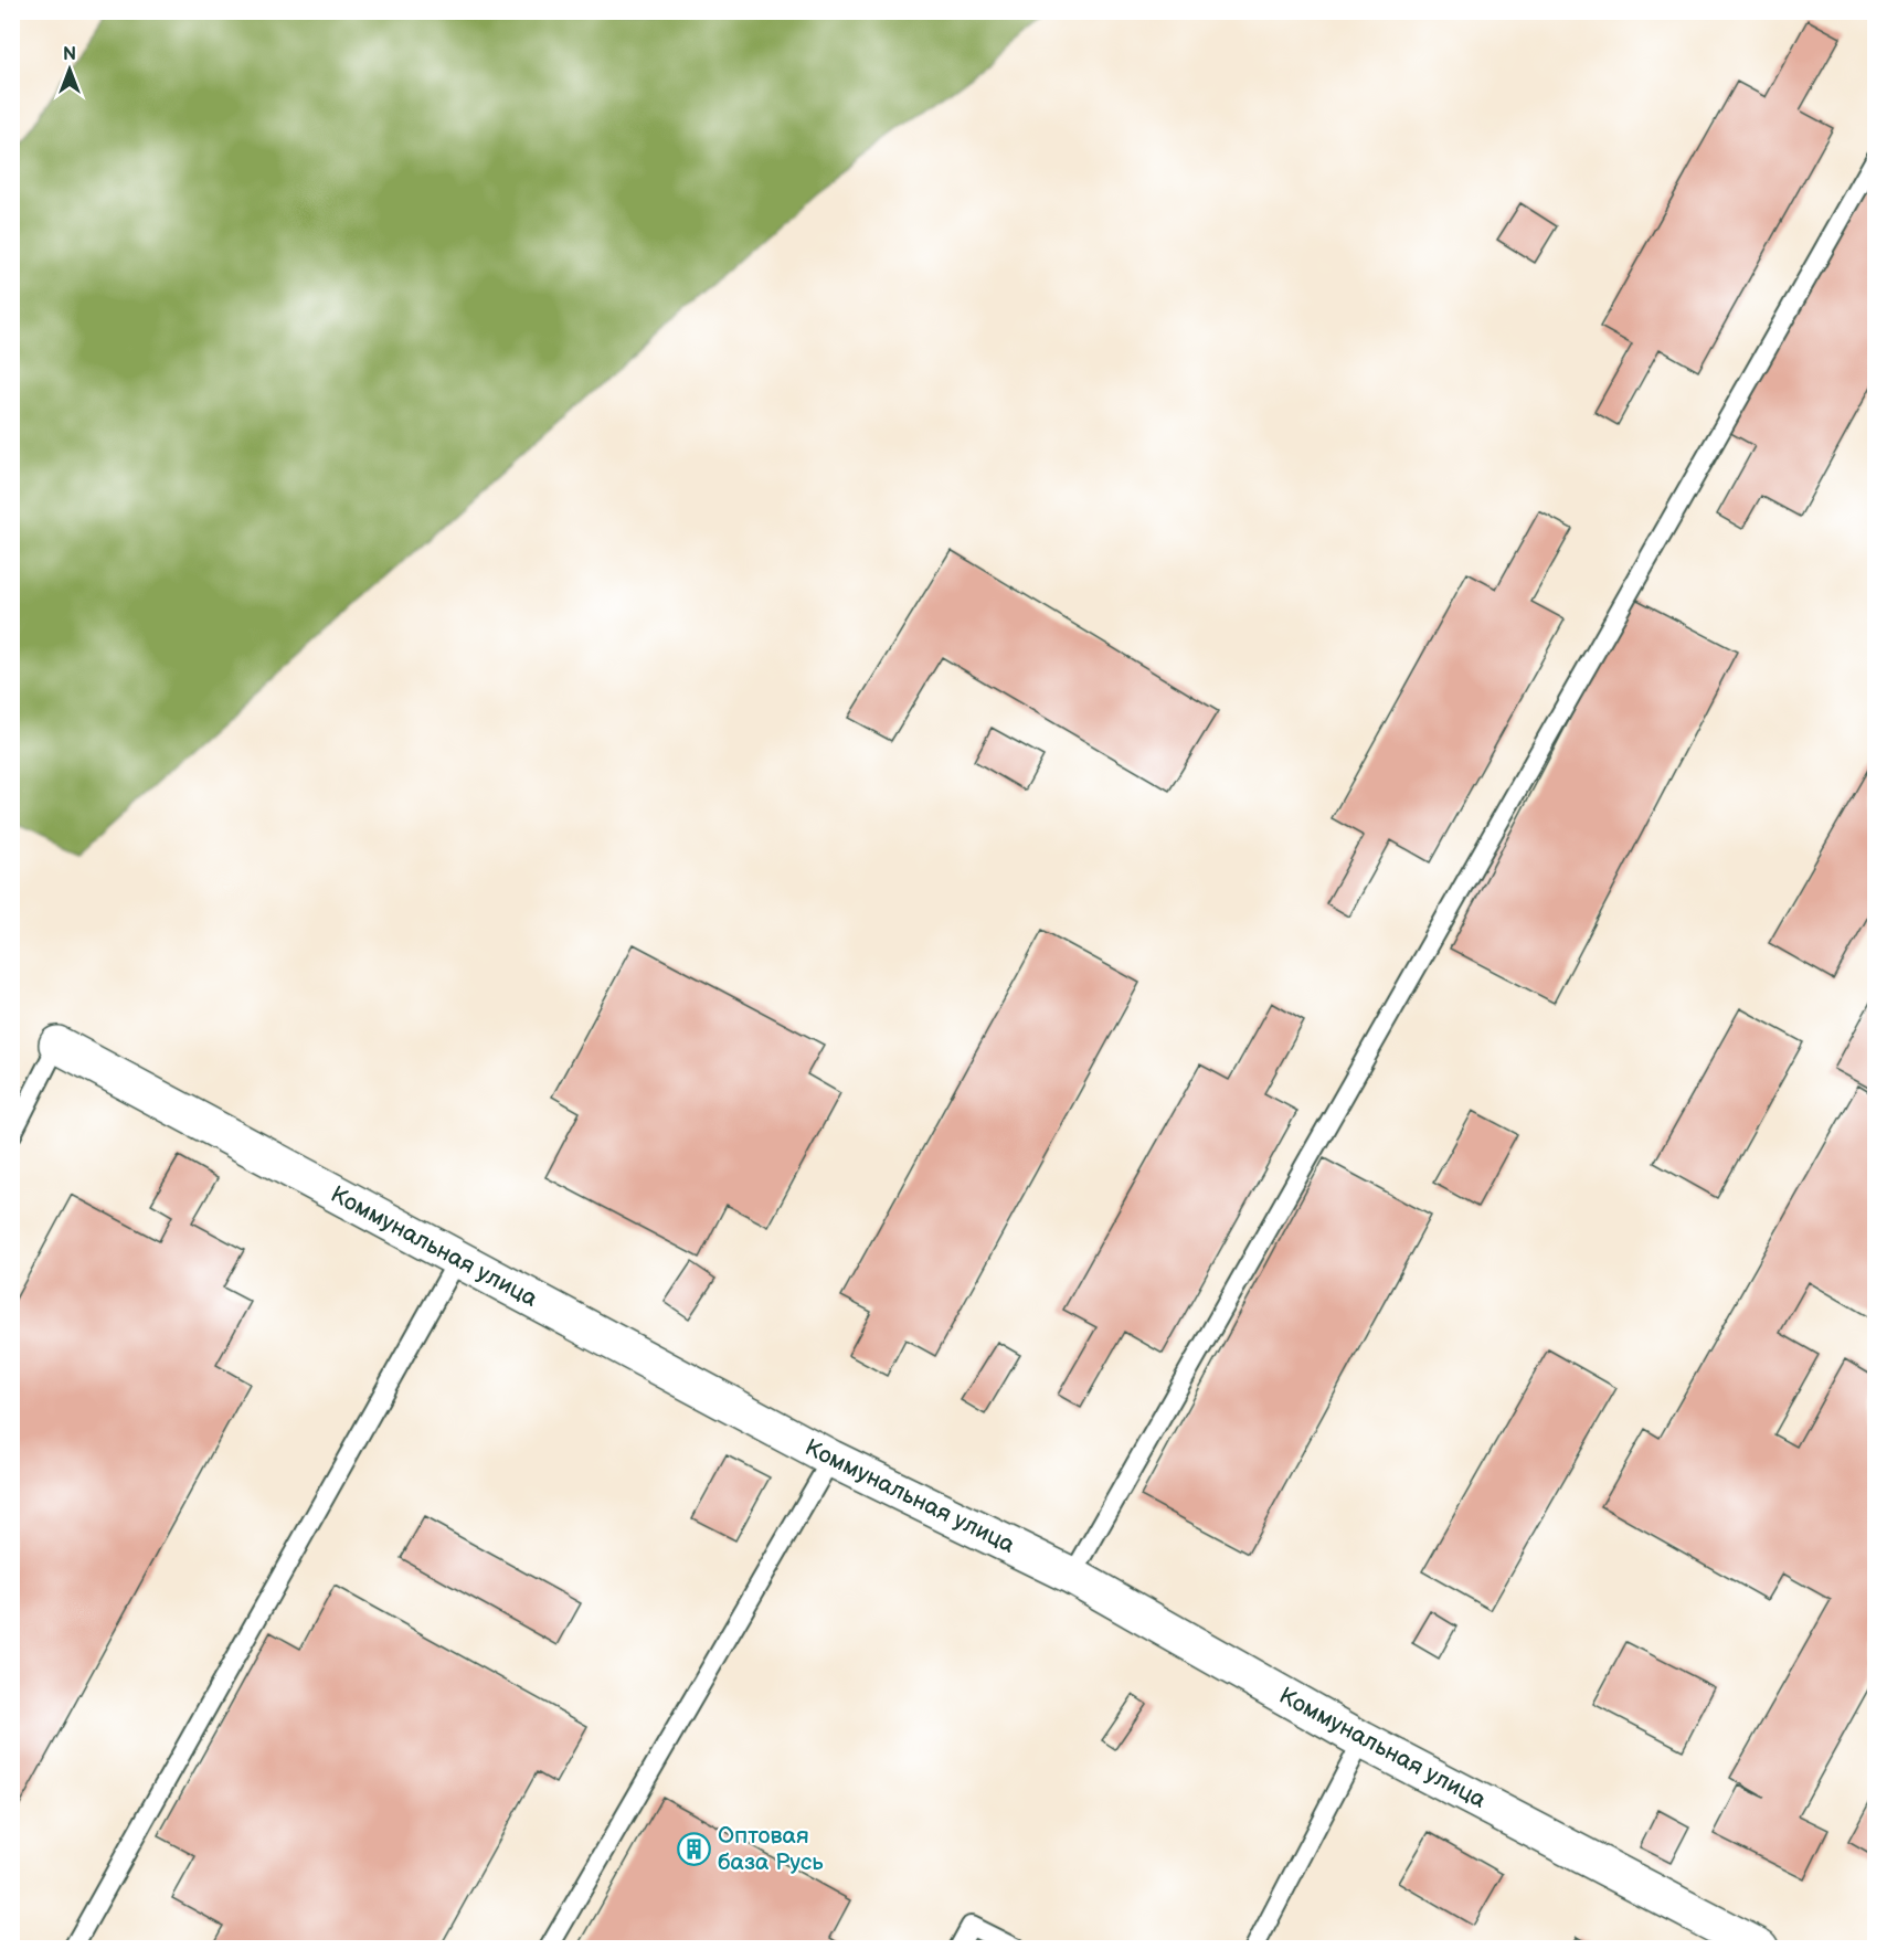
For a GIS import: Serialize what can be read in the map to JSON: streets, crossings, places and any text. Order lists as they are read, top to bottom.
{
  "streets": {
    "street": ["Коммунальная улица"]
  },
  "places": {
    "building": ["Оптовая база Русь"]
  },
  "north": "top"
}
